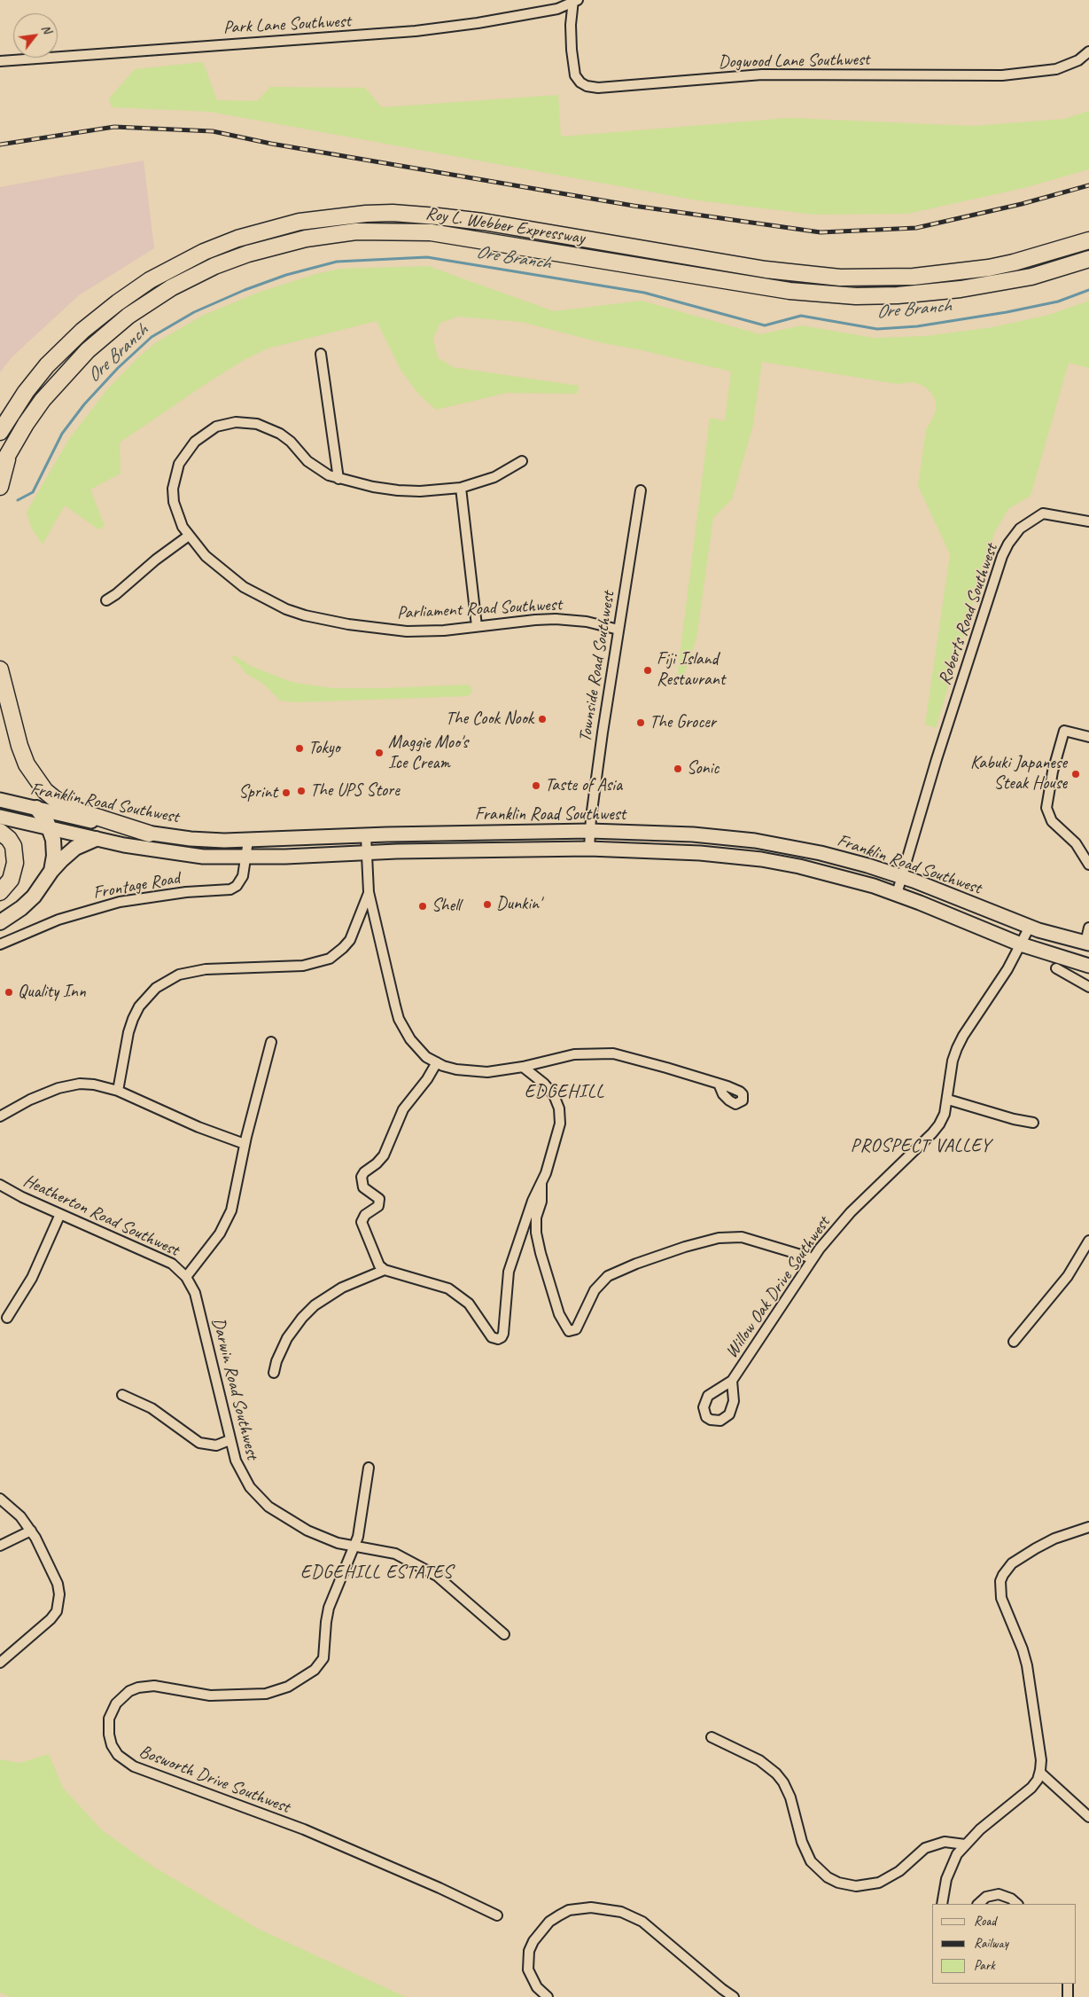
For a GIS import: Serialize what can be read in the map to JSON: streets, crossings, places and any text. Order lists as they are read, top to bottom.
{
  "streets": {
    "highway": ["Roy L. Webber Expressway"],
    "main road": ["Franklin Road Southwest"],
    "street": [
      "Park Lane Southwest",
      "Dogwood Lane Southwest",
      "Parliament Road Southwest",
      "Roberts Road Southwest",
      "Townside Road Southwest",
      "Frontage Road",
      "Heatherton Road Southwest",
      "Willow Oak Drive Southwest",
      "Darwin Road Southwest",
      "Bosworth Drive Southwest"
    ]
  },
  "crossings": [
    ["Park Lane Southwest", "Dogwood Lane Southwest"],
    ["Parliament Road Southwest", "Townside Road Southwest"],
    ["Roberts Road Southwest", "Franklin Road Southwest"],
    ["Townside Road Southwest", "Franklin Road Southwest"],
    ["Franklin Road Southwest", "Frontage Road"],
    ["Franklin Road Southwest", "Willow Oak Drive Southwest"],
    ["Heatherton Road Southwest", "Darwin Road Southwest"],
    ["Darwin Road Southwest", "Bosworth Drive Southwest"]
  ],
  "districts": ["EDGEHILL", "PROSPECT VALLEY", "EDGEHILL ESTATES"],
  "water": ["Ore Branch"],
  "places": [
    "Fiji Island Restaurant",
    "The Cook Nook",
    "The Grocer",
    "Tokyo",
    "Maggie Moo's Ice Cream",
    "Sonic",
    "Kabuki Japanese Steak House",
    "Taste of Asia",
    "The UPS Store",
    "Sprint",
    "Dunkin'",
    "Shell",
    "Quality Inn"
  ],
  "legend": ["Road", "Railway", "Park"],
  "north": "top right"
}
